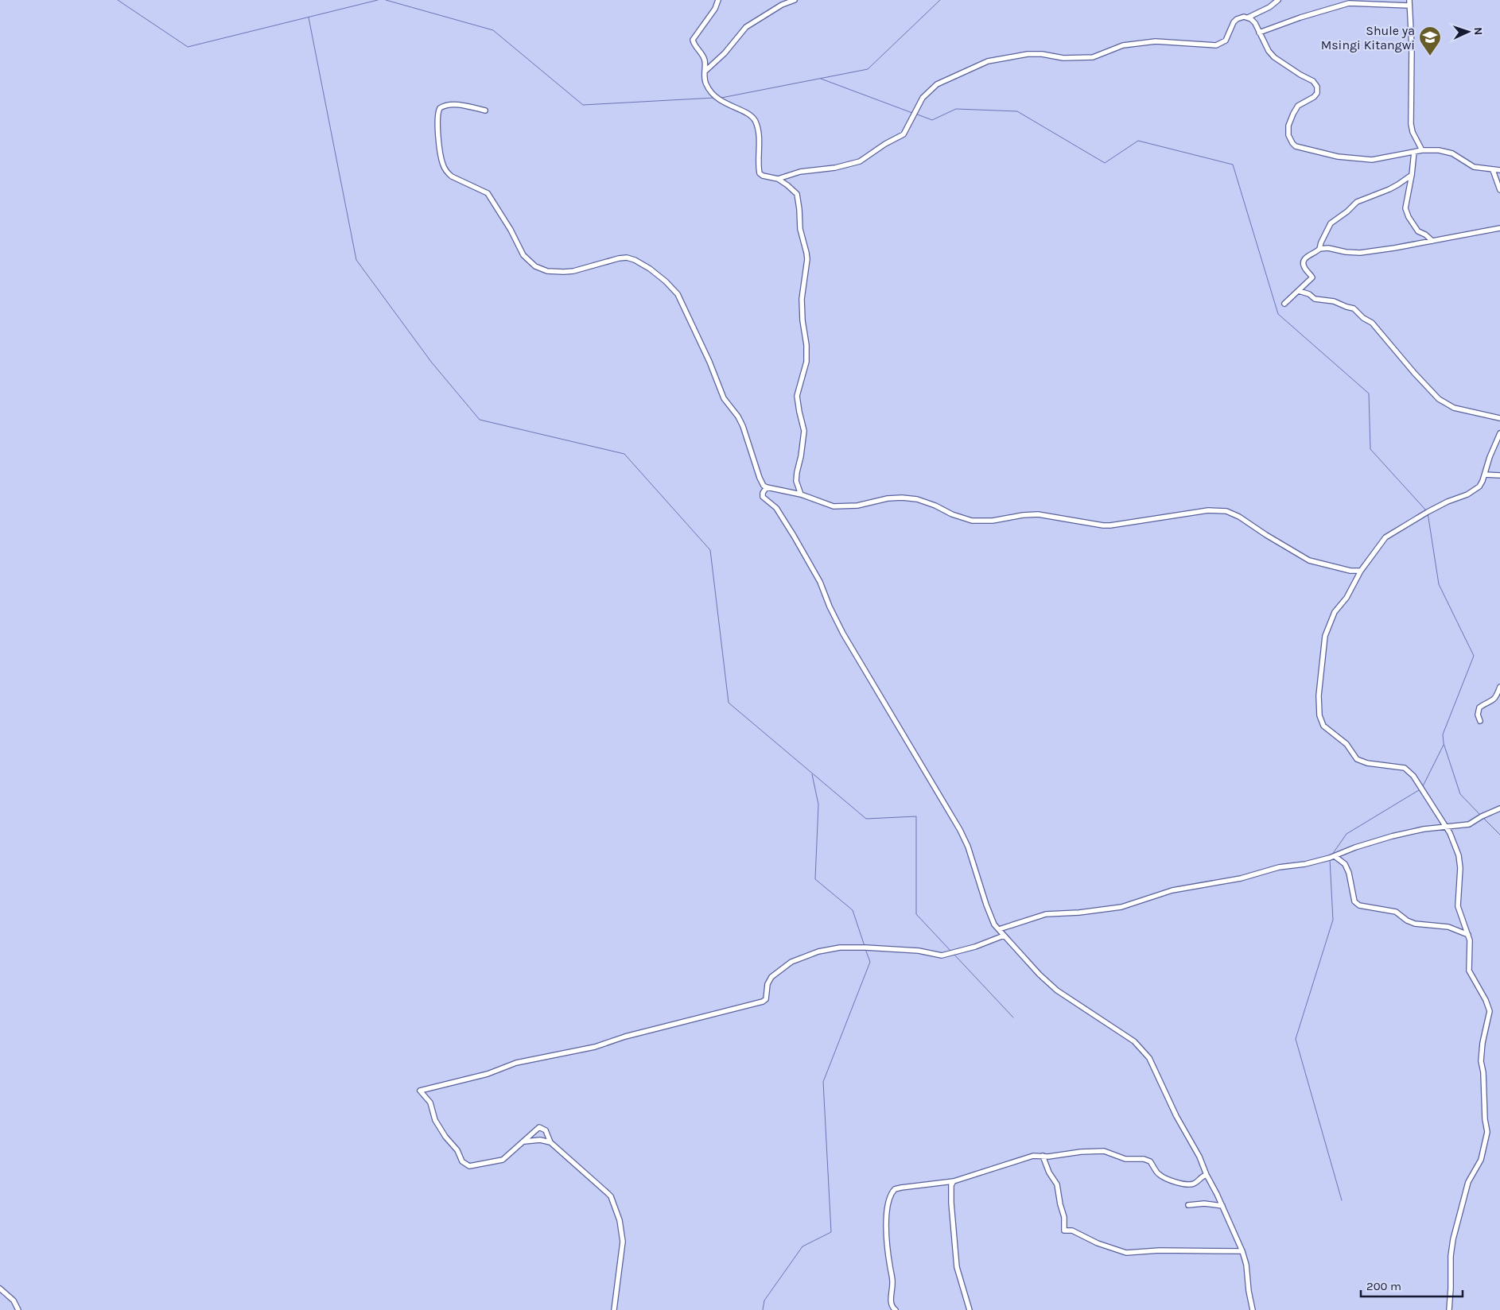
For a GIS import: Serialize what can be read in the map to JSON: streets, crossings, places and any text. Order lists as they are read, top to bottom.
{
  "places": {
    "school or university": ["Shule ya Msingi Kitangwi"]
  },
  "scale_bar": "200 m",
  "north": "right"
}
